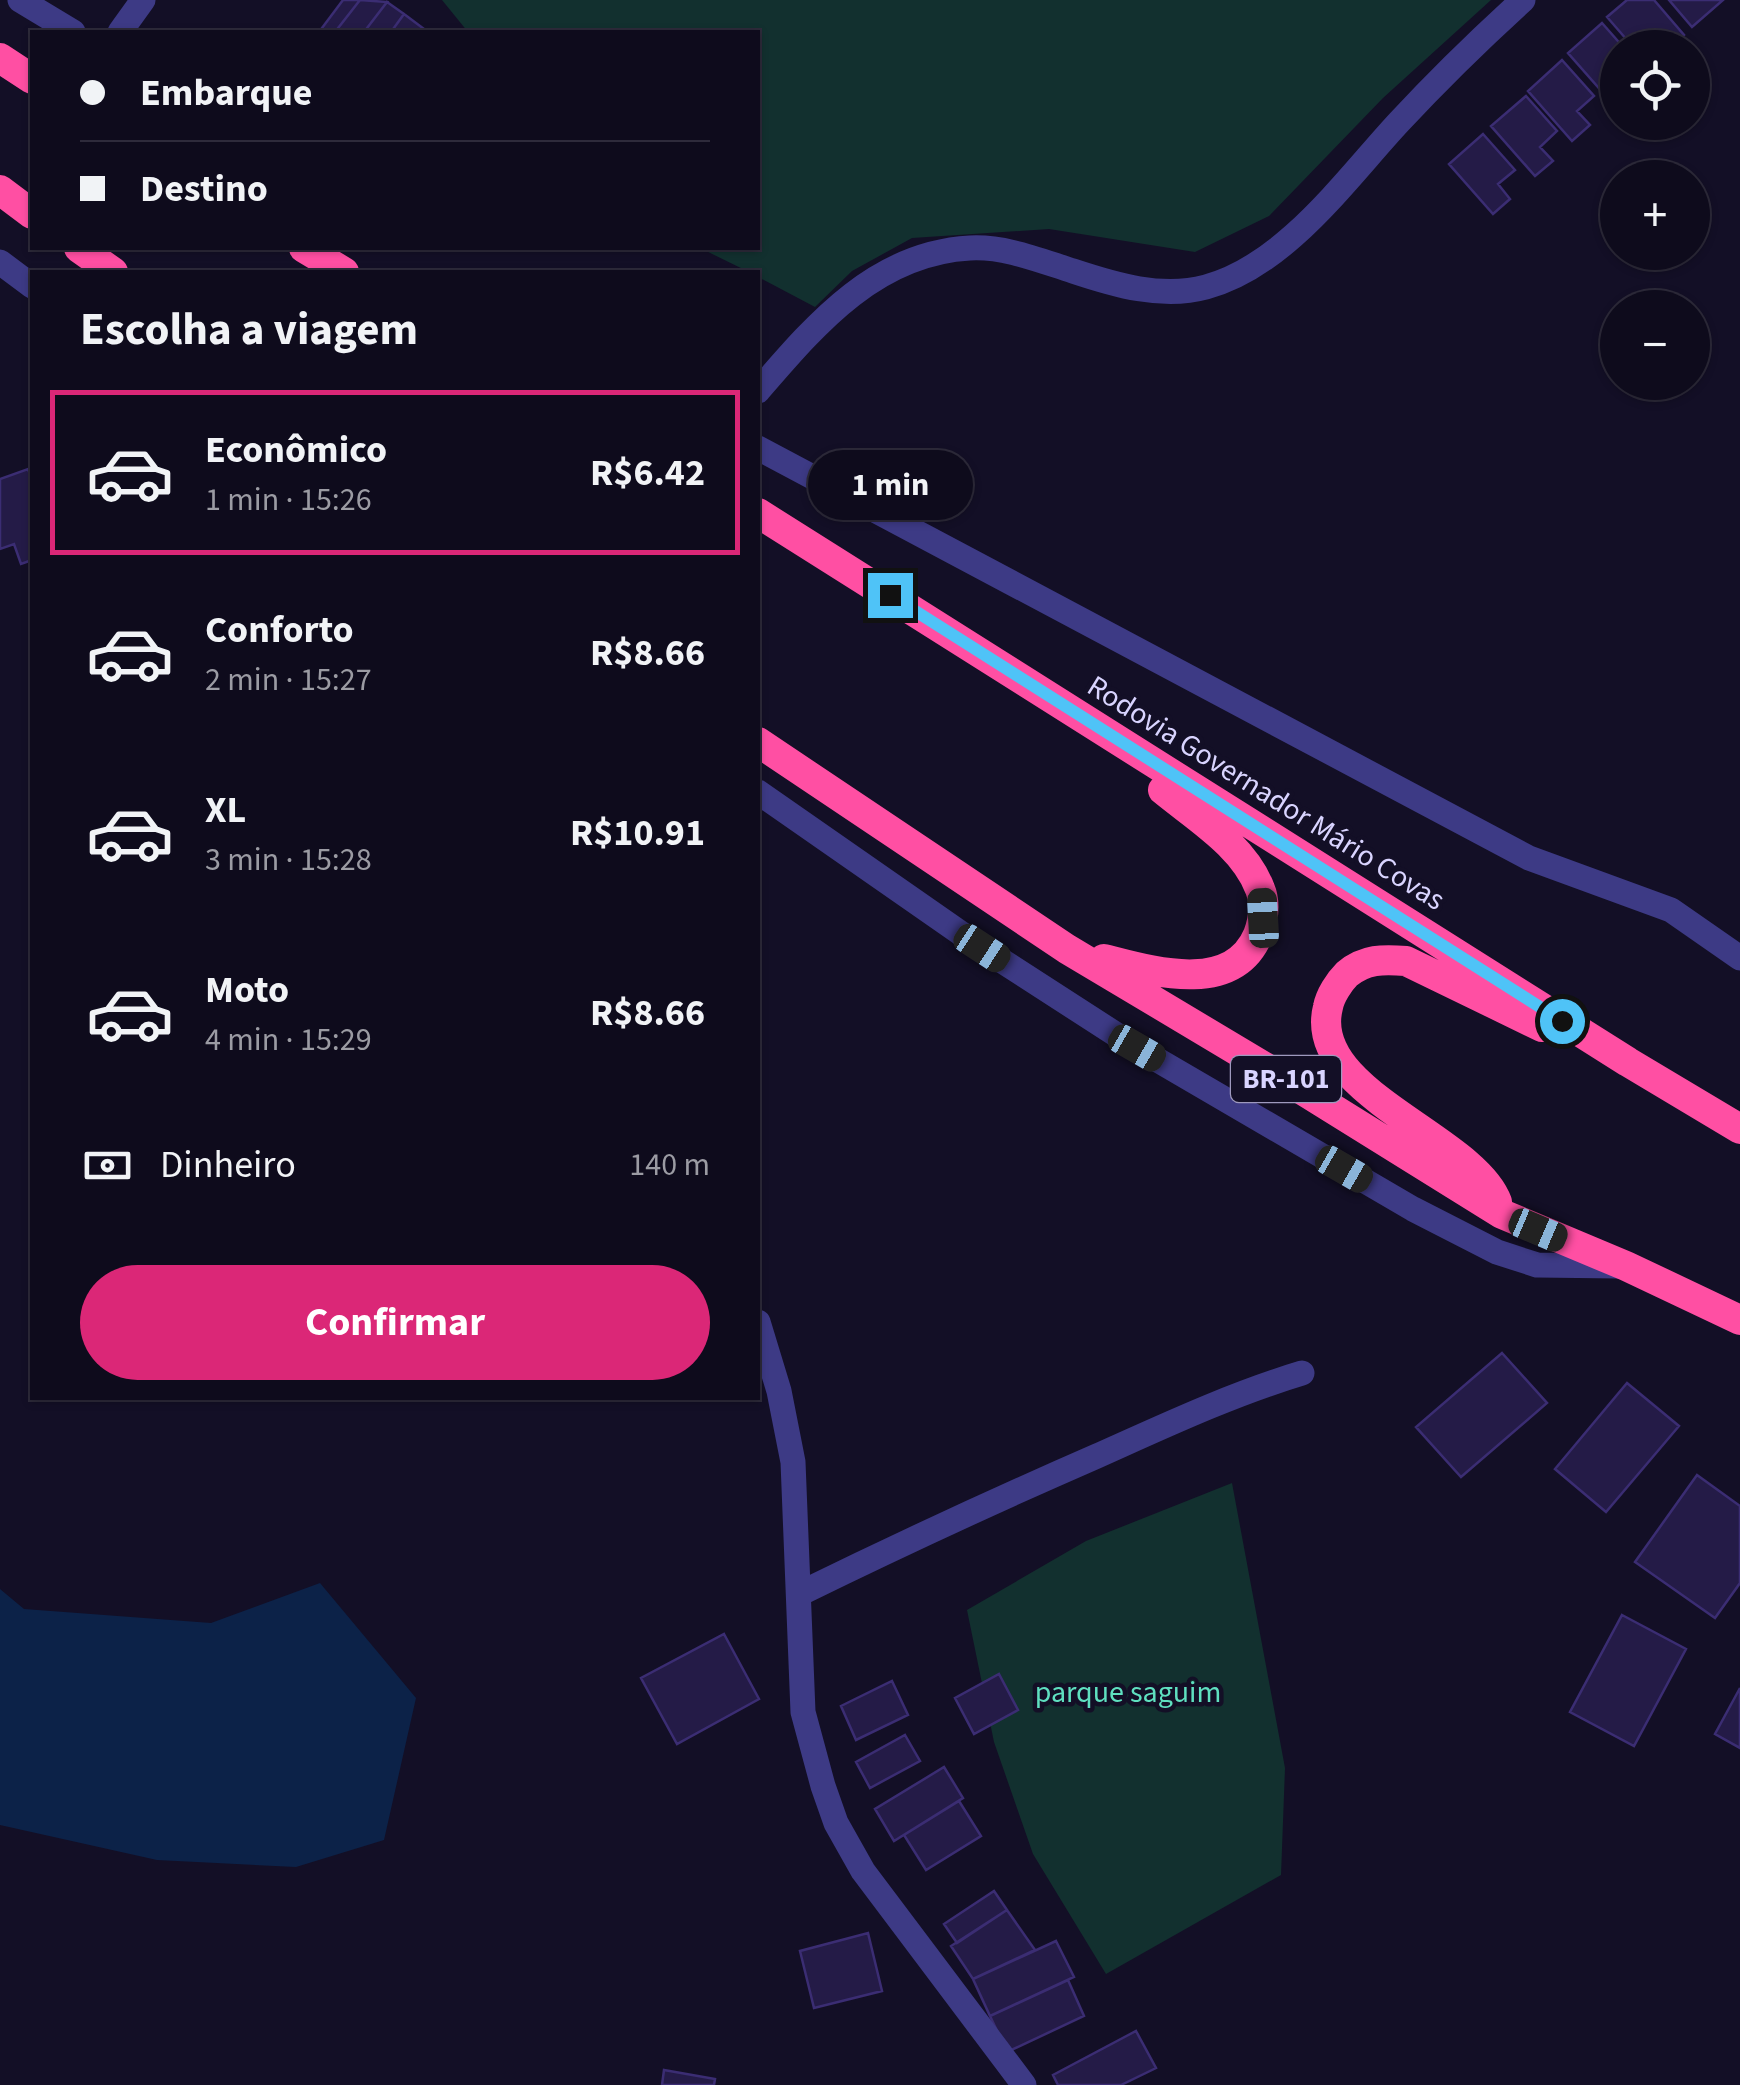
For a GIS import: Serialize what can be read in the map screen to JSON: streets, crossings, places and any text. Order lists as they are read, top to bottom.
{
  "streets": {
    "highway": ["Rodovia Governador Mário Covas", "BR-101"]
  },
  "parks": ["parque saguim"],
  "page": {
    "map_buttons": ["+", "−"],
    "banner": ["Embarque", "Destino"],
    "heading": "Escolha a viagem",
    "list": [
      {
        "name": "Econômico",
        "note": "1 min · 15:26",
        "value": "R$6.42"
      },
      {
        "name": "Conforto",
        "note": "2 min · 15:27",
        "value": "R$8.66"
      },
      {
        "name": "XL",
        "note": "3 min · 15:28",
        "value": "R$10.91"
      },
      {
        "name": "Moto",
        "note": "4 min · 15:29",
        "value": "R$8.66"
      }
    ],
    "bubble": "1 min",
    "pay": ["Dinheiro", "140 m"],
    "buttons": "Confirmar"
  }
}
